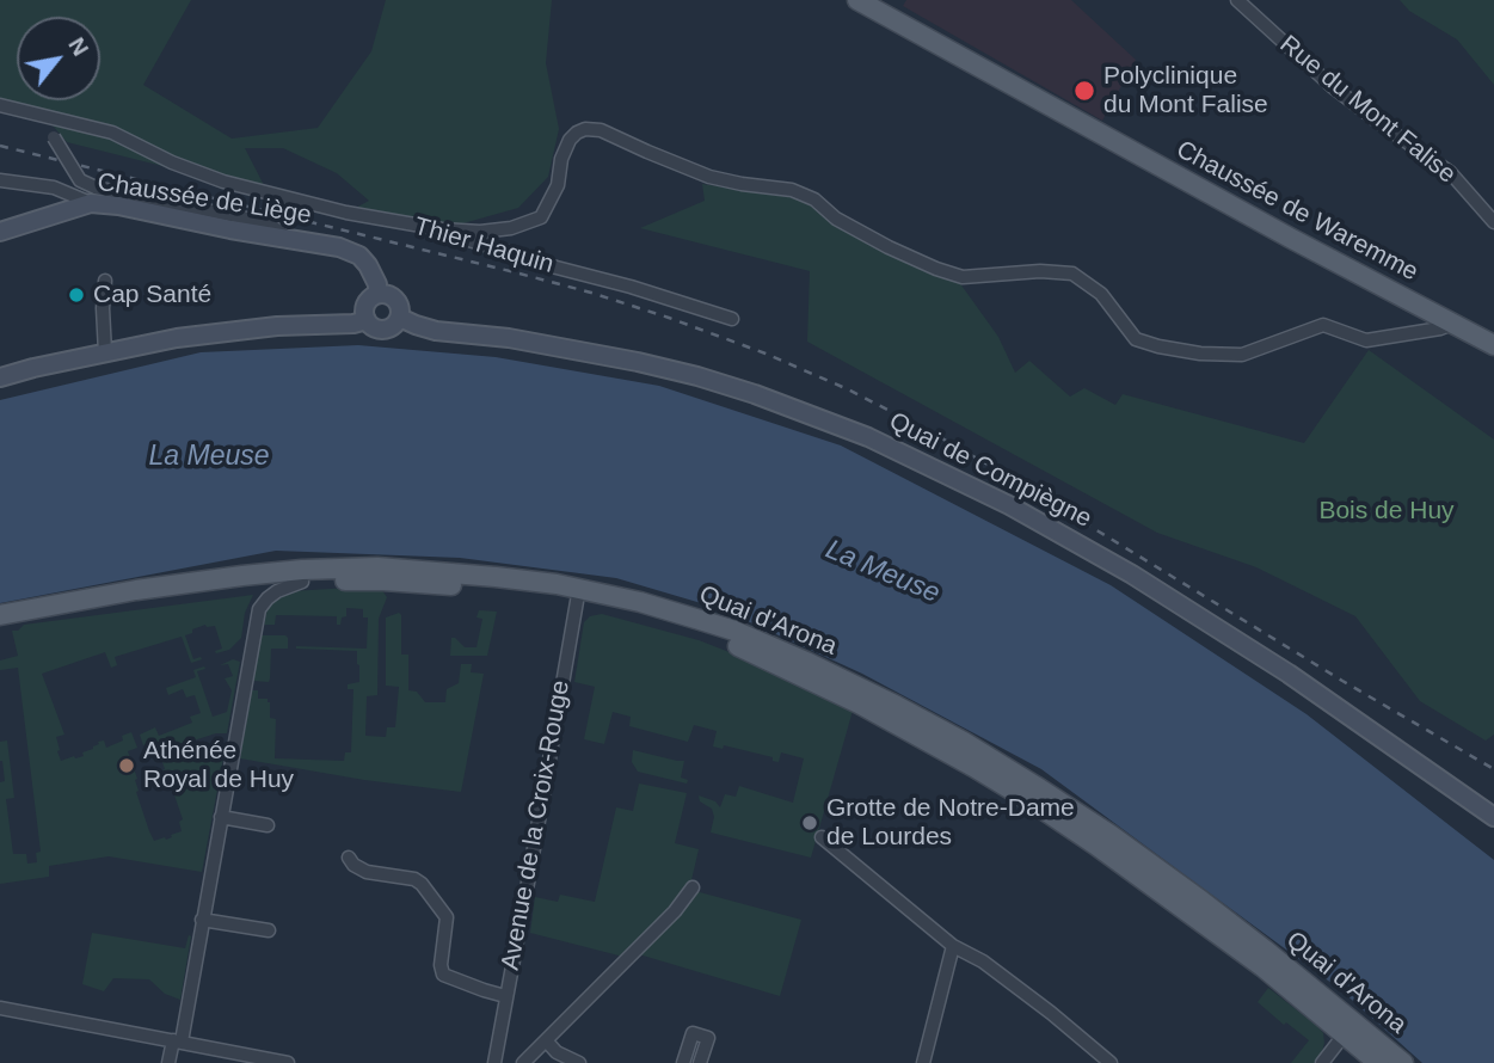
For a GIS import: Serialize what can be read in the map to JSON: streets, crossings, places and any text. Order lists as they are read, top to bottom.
{
  "streets": {
    "main road": [
      "Chaussée de Liège",
      "Chaussée de Waremme",
      "Quai de Compiègne",
      "Quai d'Arona"
    ],
    "street": ["Rue du Mont Falise", "Thier Haquin", "Avenue de la Croix-Rouge"]
  },
  "crossings": [
    ["Chaussée de Liège", "Quai de Compiègne"],
    ["Quai d'Arona", "Avenue de la Croix-Rouge"]
  ],
  "water": ["La Meuse"],
  "parks": ["Bois de Huy"],
  "places": [
    "Polyclinique du Mont Falise",
    "Cap Santé",
    "Athénée Royal de Huy",
    "Grotte de Notre-Dame de Lourdes"
  ],
  "north": "top right"
}
